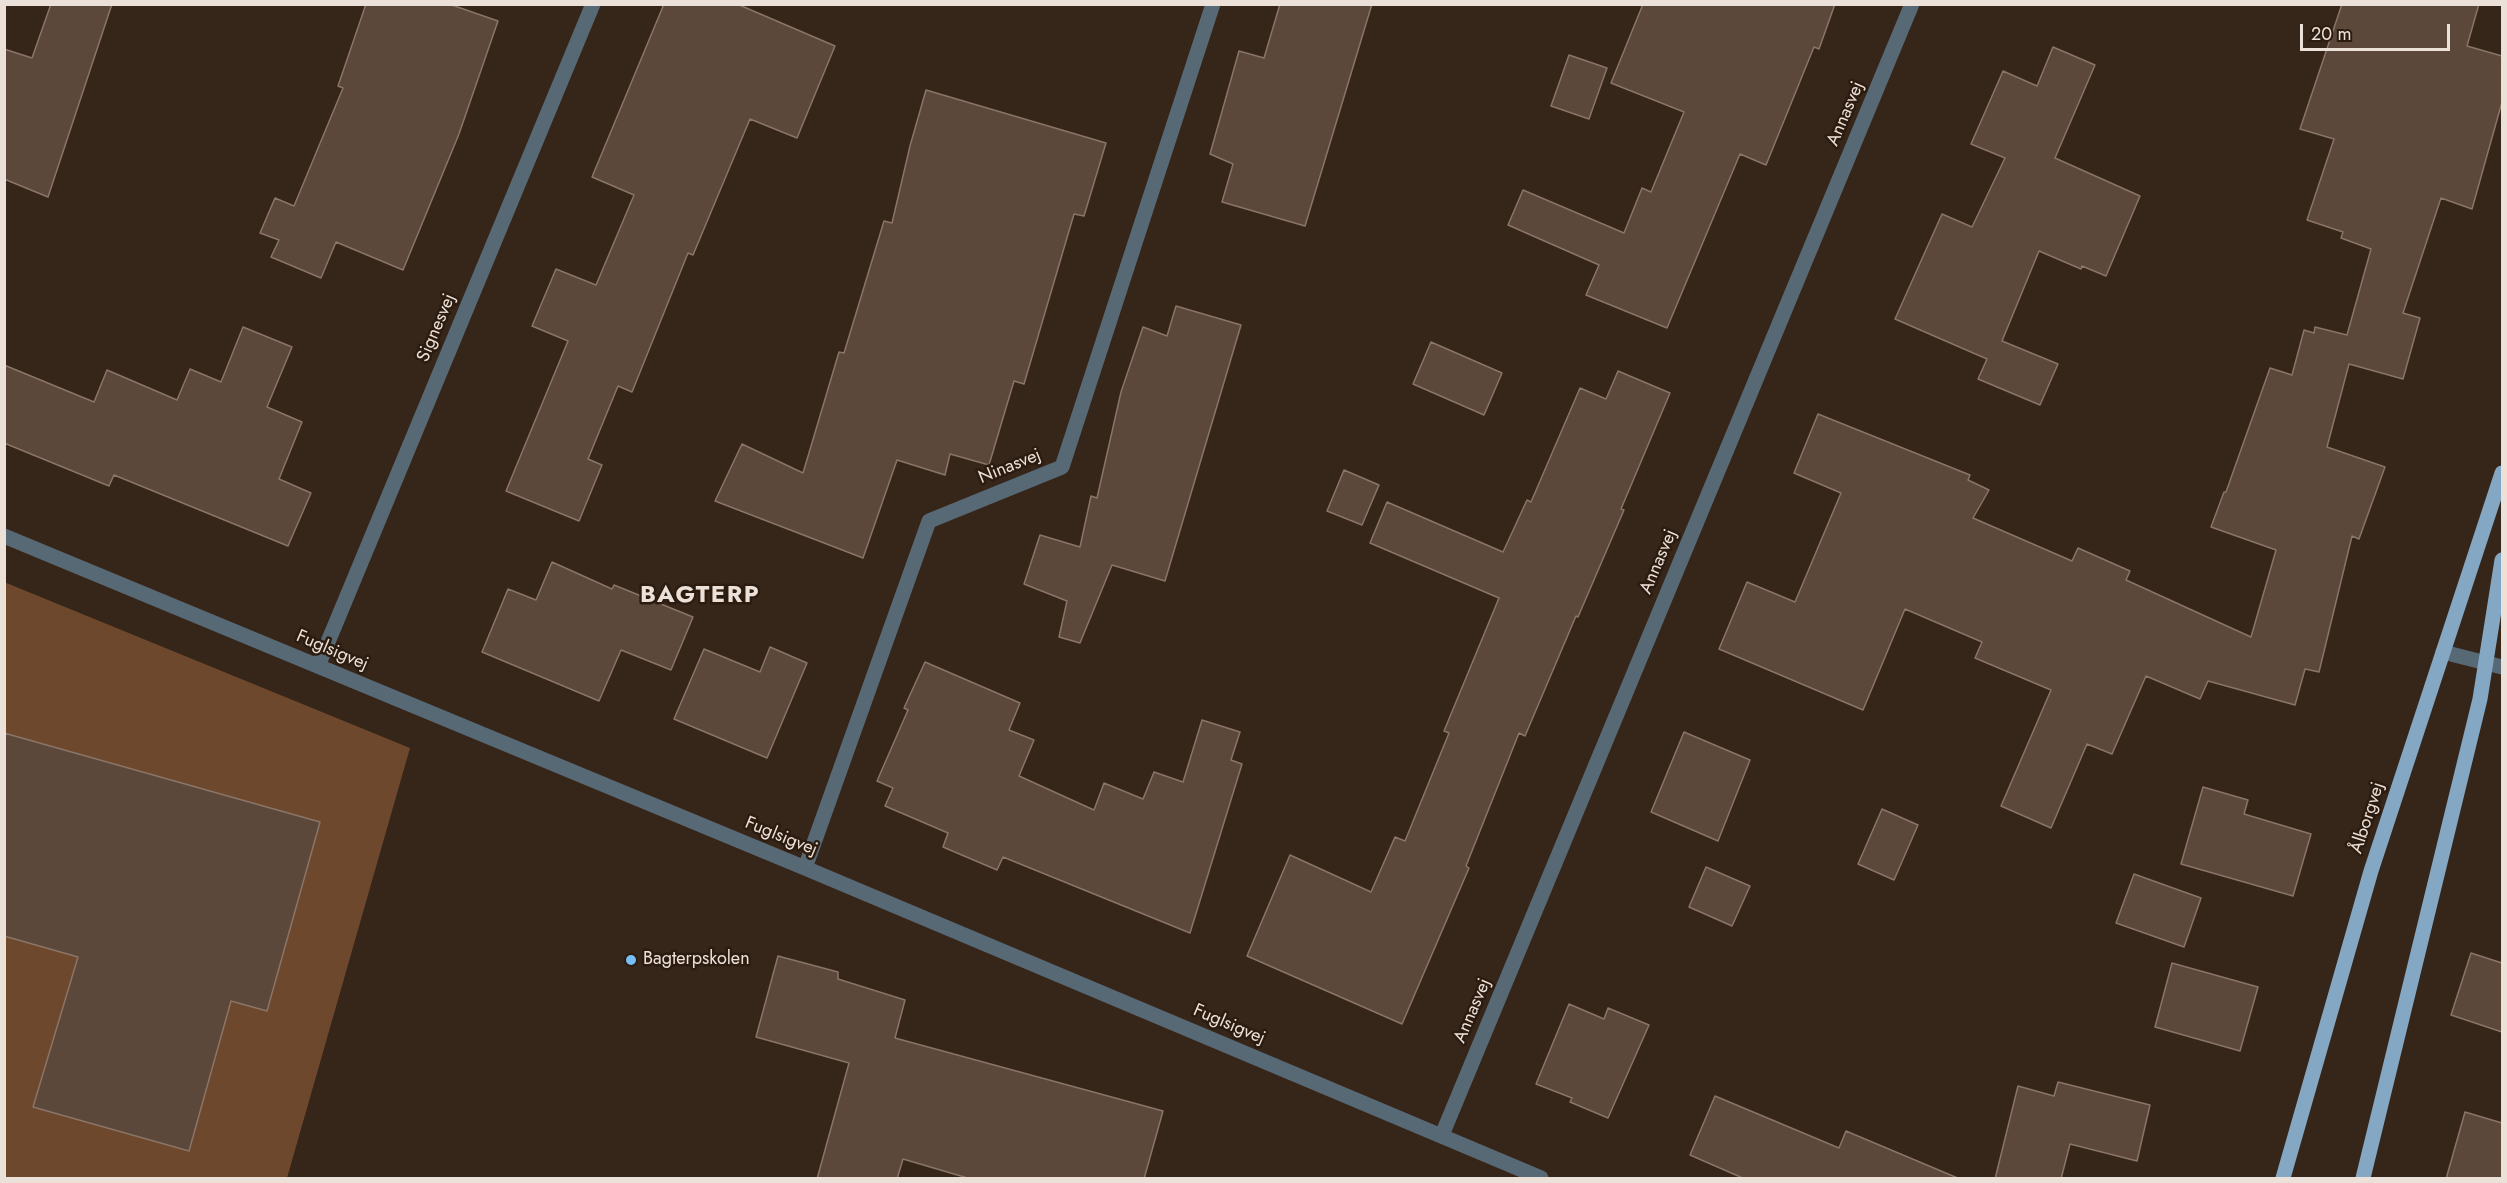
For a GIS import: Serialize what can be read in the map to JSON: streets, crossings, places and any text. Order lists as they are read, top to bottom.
{
  "streets": {
    "main road": ["Ålborgvej"],
    "street": [
      "Annasvej",
      "Signesvej",
      "Ninasvej",
      "Fuglsigvej"
    ]
  },
  "crossings": [
    ["Annasvej", "Fuglsigvej"],
    ["Signesvej", "Fuglsigvej"],
    ["Ninasvej", "Fuglsigvej"]
  ],
  "districts": ["BAGTERP"],
  "places": ["Bagterpskolen"],
  "scale_bar": "20 m"
}
